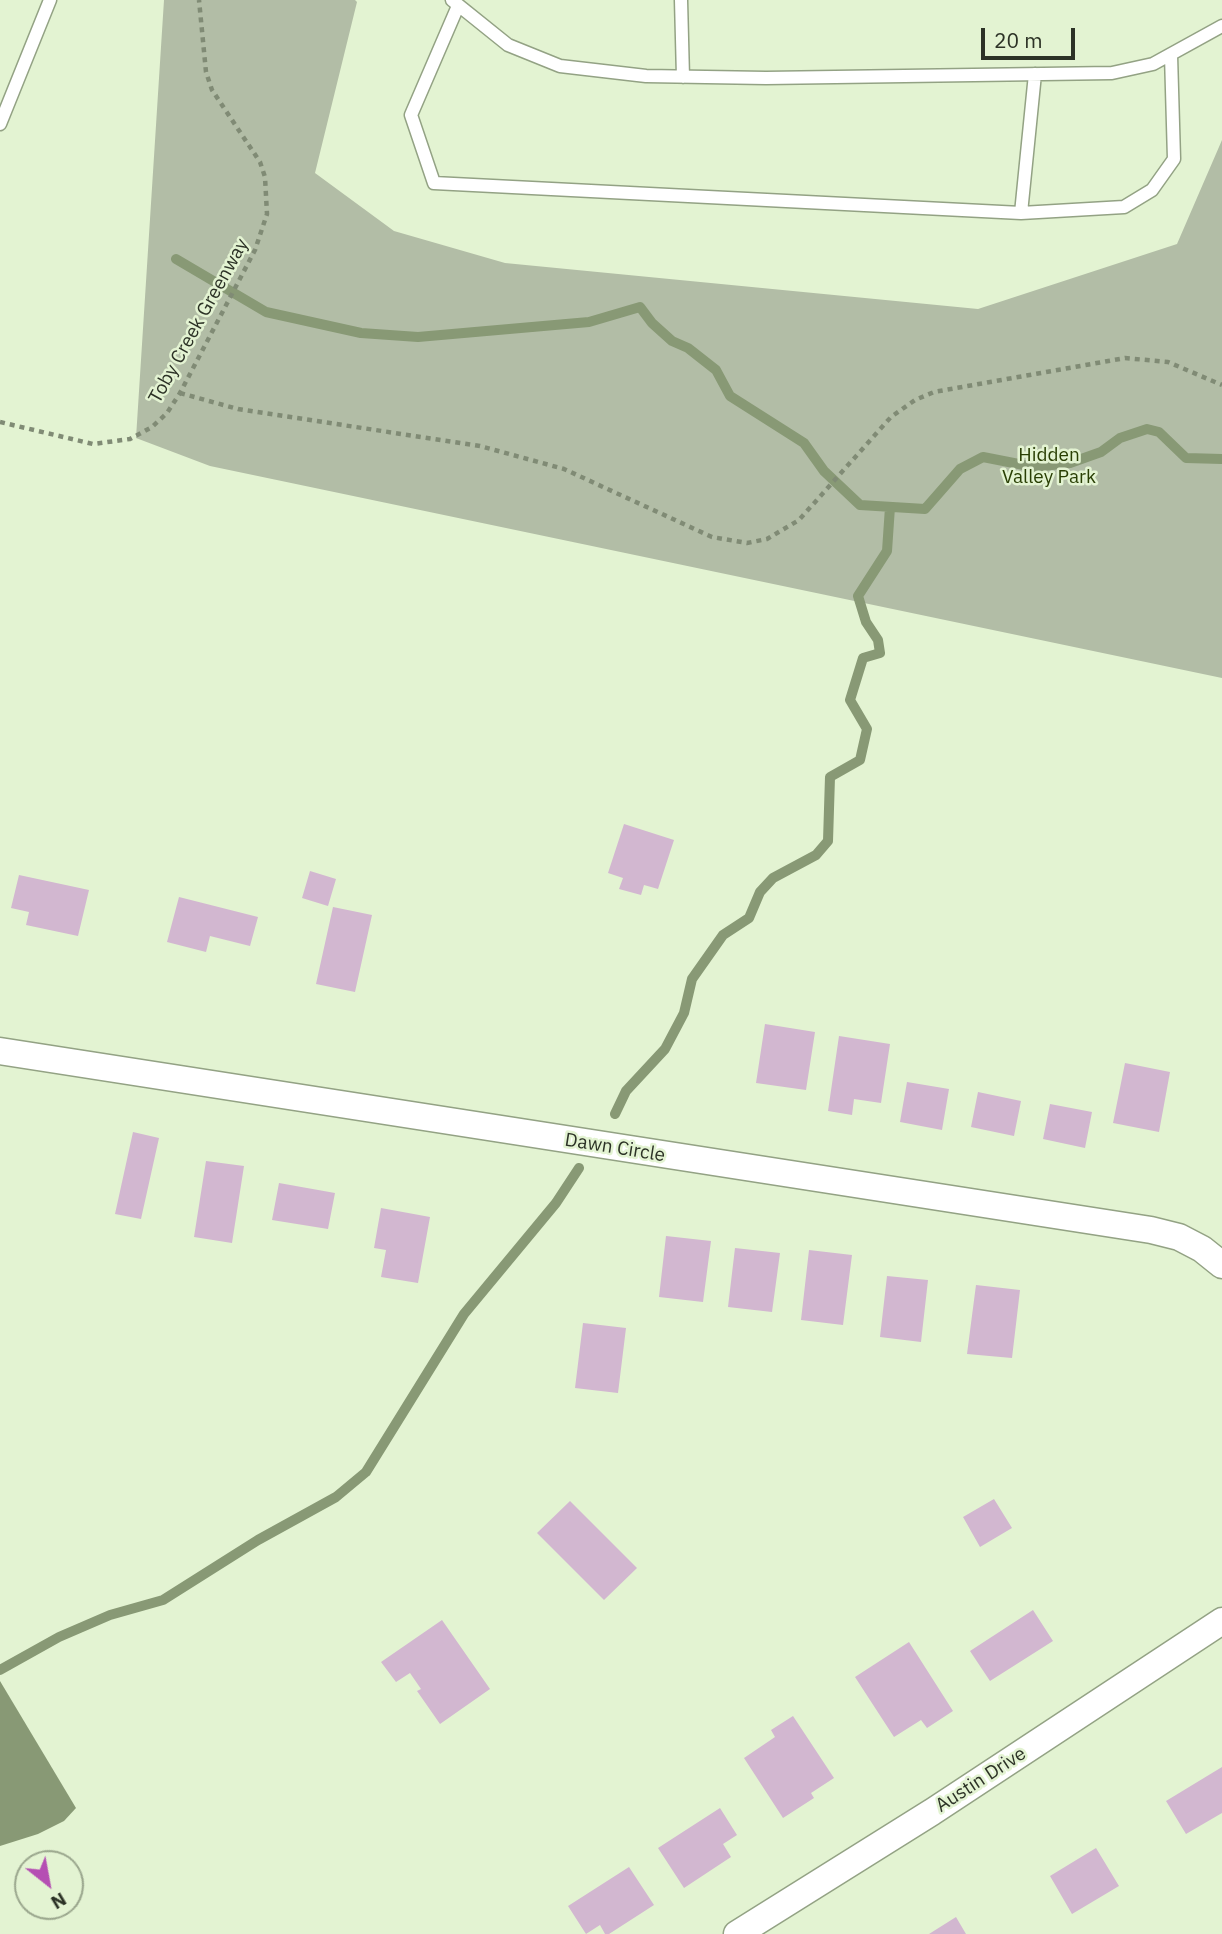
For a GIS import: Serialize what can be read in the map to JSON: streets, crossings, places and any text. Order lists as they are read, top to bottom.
{
  "streets": {
    "street": ["Dawn Circle", "Austin Drive"],
    "path": ["Toby Creek Greenway"]
  },
  "parks": ["Hidden Valley Park"],
  "scale_bar": "20 m",
  "north": "bottom right"
}
